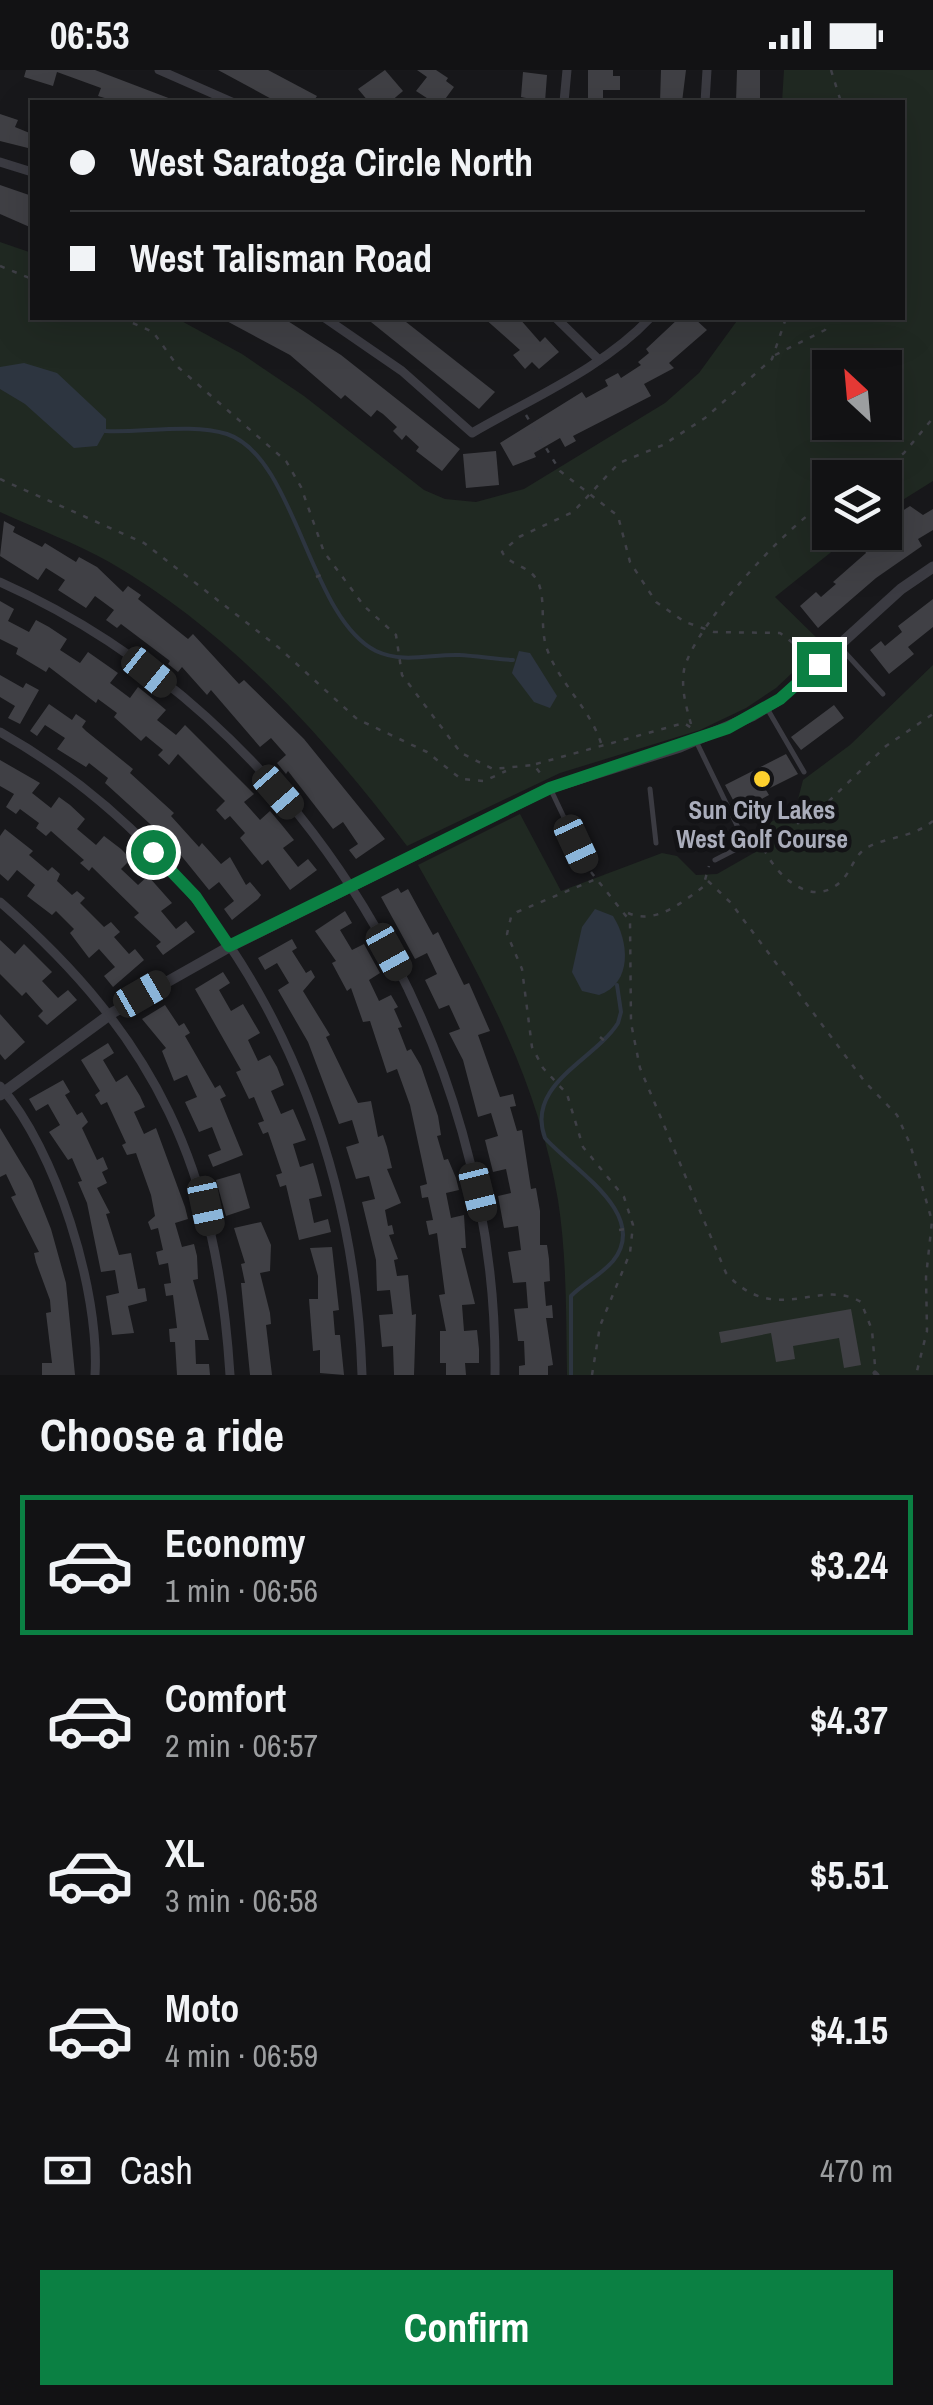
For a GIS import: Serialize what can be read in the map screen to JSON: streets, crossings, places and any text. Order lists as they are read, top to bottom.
{
  "places": ["Sun City Lakes West Golf Course"],
  "north": "top left",
  "page": {
    "status": "06:53",
    "banner": ["West Saratoga Circle North", "West Talisman Road"],
    "heading": "Choose a ride",
    "list": [
      {
        "name": "Economy",
        "note": "1 min · 06:56",
        "value": "$3.24"
      },
      {
        "name": "Comfort",
        "note": "2 min · 06:57",
        "value": "$4.37"
      },
      {
        "name": "XL",
        "note": "3 min · 06:58",
        "value": "$5.51"
      },
      {
        "name": "Moto",
        "note": "4 min · 06:59",
        "value": "$4.15"
      }
    ],
    "pay": ["Cash", "470 m"],
    "buttons": "Confirm"
  }
}
